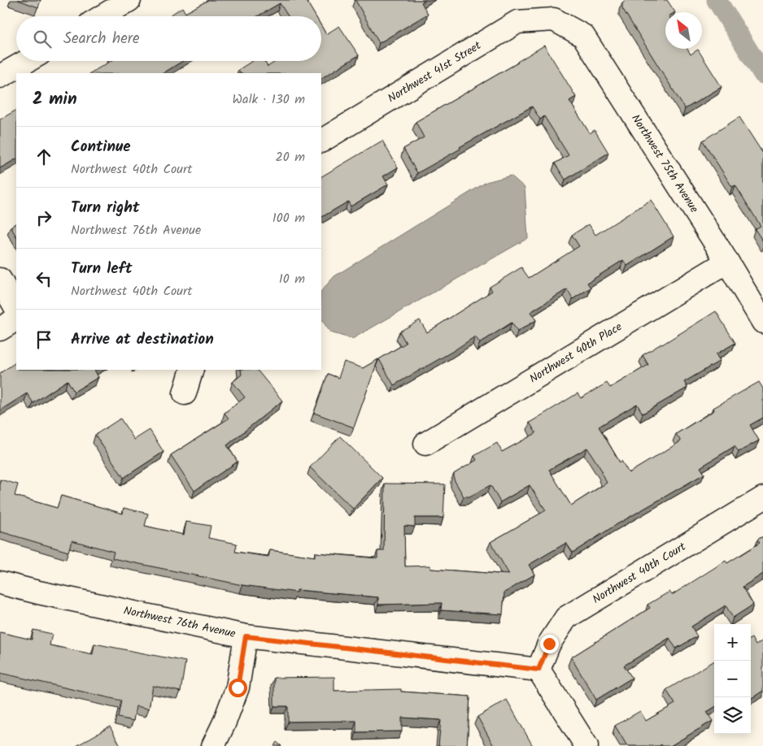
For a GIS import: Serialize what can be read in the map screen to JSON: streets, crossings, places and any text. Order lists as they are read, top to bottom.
{
  "streets": {
    "street": [
      "Northwest 41st Street",
      "Northwest 75th Avenue",
      "Northwest 40th Place",
      "Northwest 40th Court",
      "Northwest 76th Avenue"
    ]
  },
  "crossings": [
    ["Northwest 41st Street", "Northwest 75th Avenue"],
    ["Northwest 75th Avenue", "Northwest 40th Place"],
    ["Northwest 40th Court", "Northwest 76th Avenue"]
  ],
  "north": "top left",
  "page": {
    "search": "Search here",
    "heading": ["2 min", "Walk · 130 m"],
    "list": [
      ["Continue", "Northwest 40th Court", "20 m"],
      ["Turn right", "Northwest 76th Avenue", "100 m"],
      ["Turn left", "Northwest 40th Court", "10 m"],
      "Arrive at destination"
    ],
    "map_buttons": ["+", "−"]
  }
}
